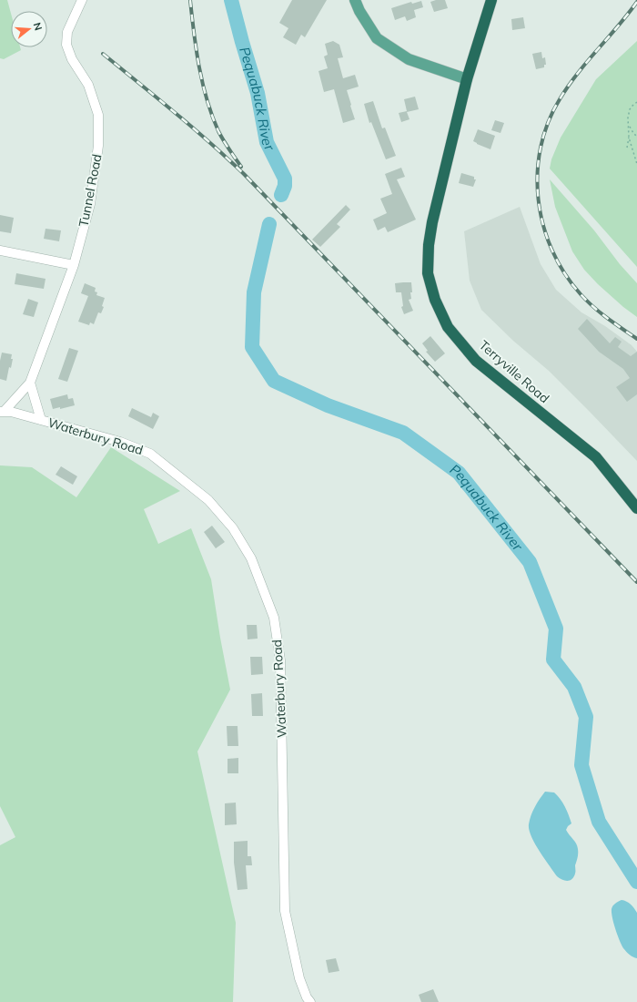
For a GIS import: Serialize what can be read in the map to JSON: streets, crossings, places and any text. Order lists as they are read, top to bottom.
{
  "streets": {
    "highway": ["Terryville Road"],
    "street": ["Tunnel Road", "Waterbury Road"]
  },
  "crossings": [
    ["Tunnel Road", "Waterbury Road"]
  ],
  "water": ["Pequabuck River"],
  "north": "right"
}
